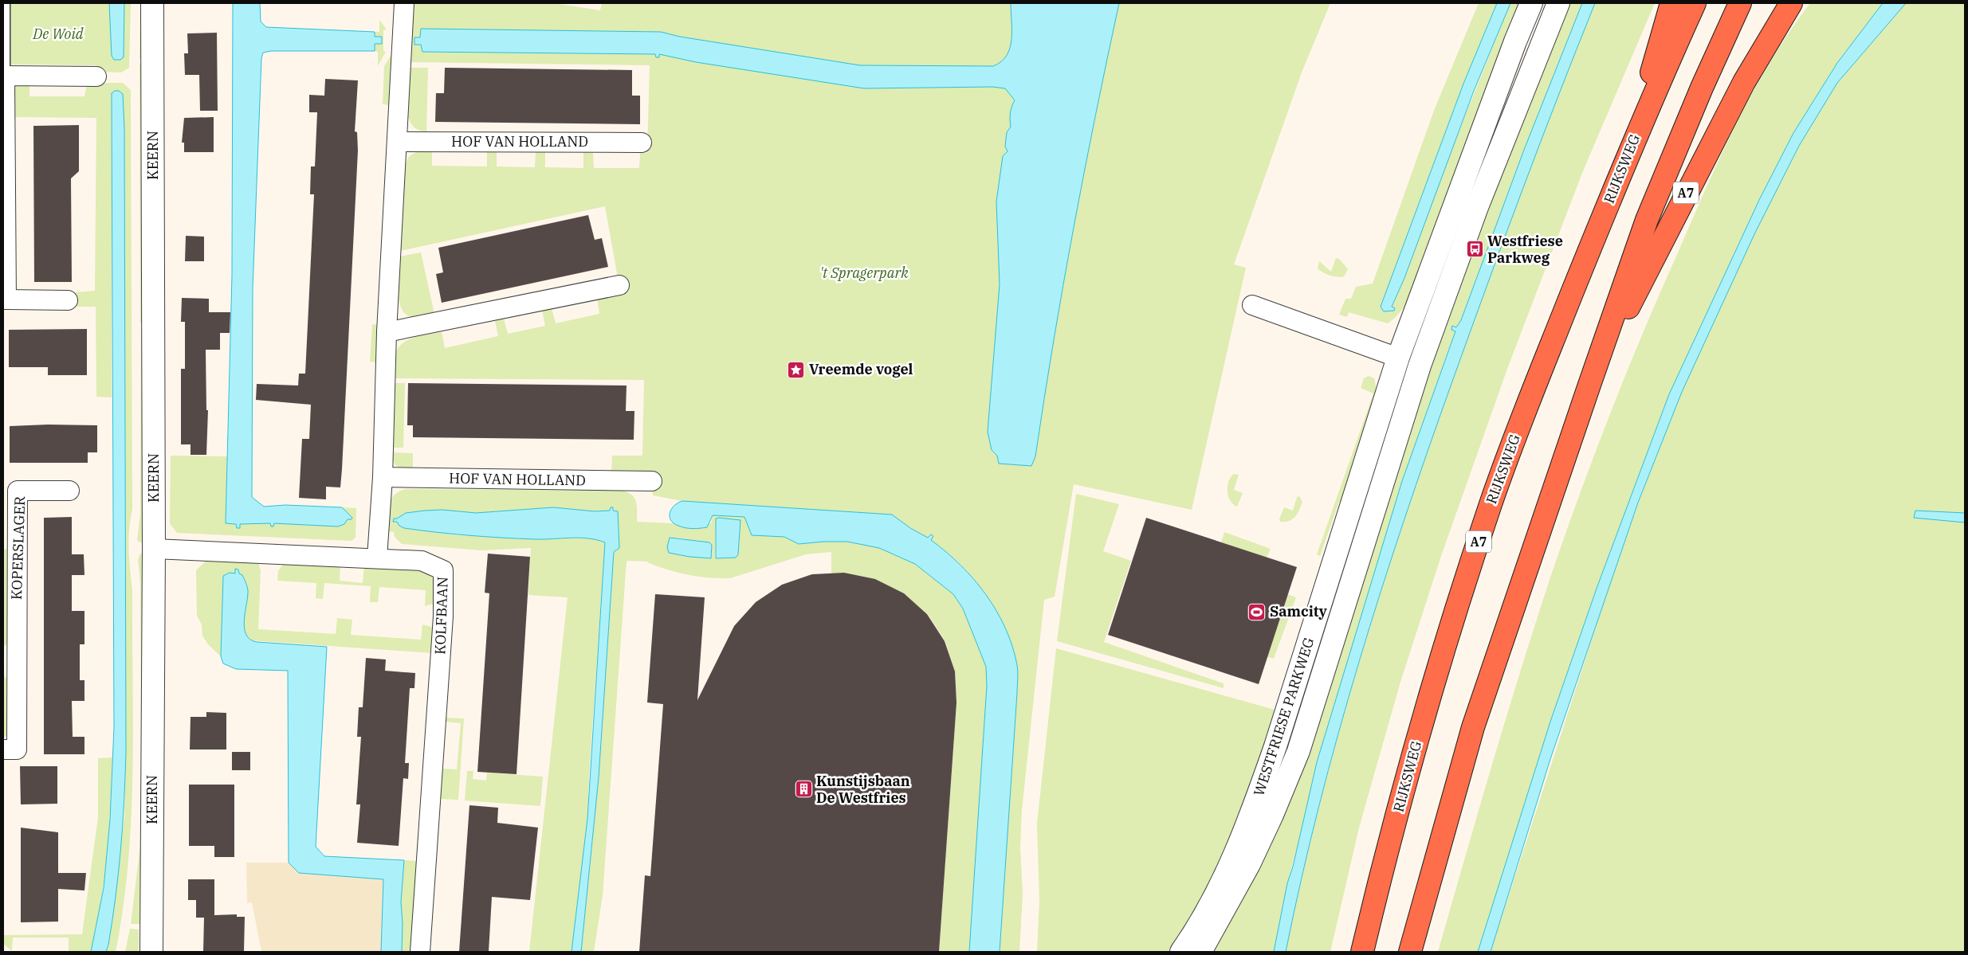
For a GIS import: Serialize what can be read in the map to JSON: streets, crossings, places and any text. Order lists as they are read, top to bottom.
{
  "streets": {
    "highway": ["RIJKSWEG", "A7"],
    "street": [
      "HOF VAN HOLLAND",
      "KEERN",
      "KOPERSLAGER",
      "KOLFBAAN",
      "WESTFRIESE PARKWEG"
    ]
  },
  "crossings": [
    ["KEERN", "KOLFBAAN"],
    ["RIJKSWEG", "A7"]
  ],
  "parks": ["De Woid", "'t Spragerpark"],
  "places": {
    "bus stop": ["Westfriese Parkweg"],
    "place": ["Vreemde vogel"],
    "sports": ["Samcity"],
    "building": ["Kunstijsbaan De Westfries"]
  }
}
